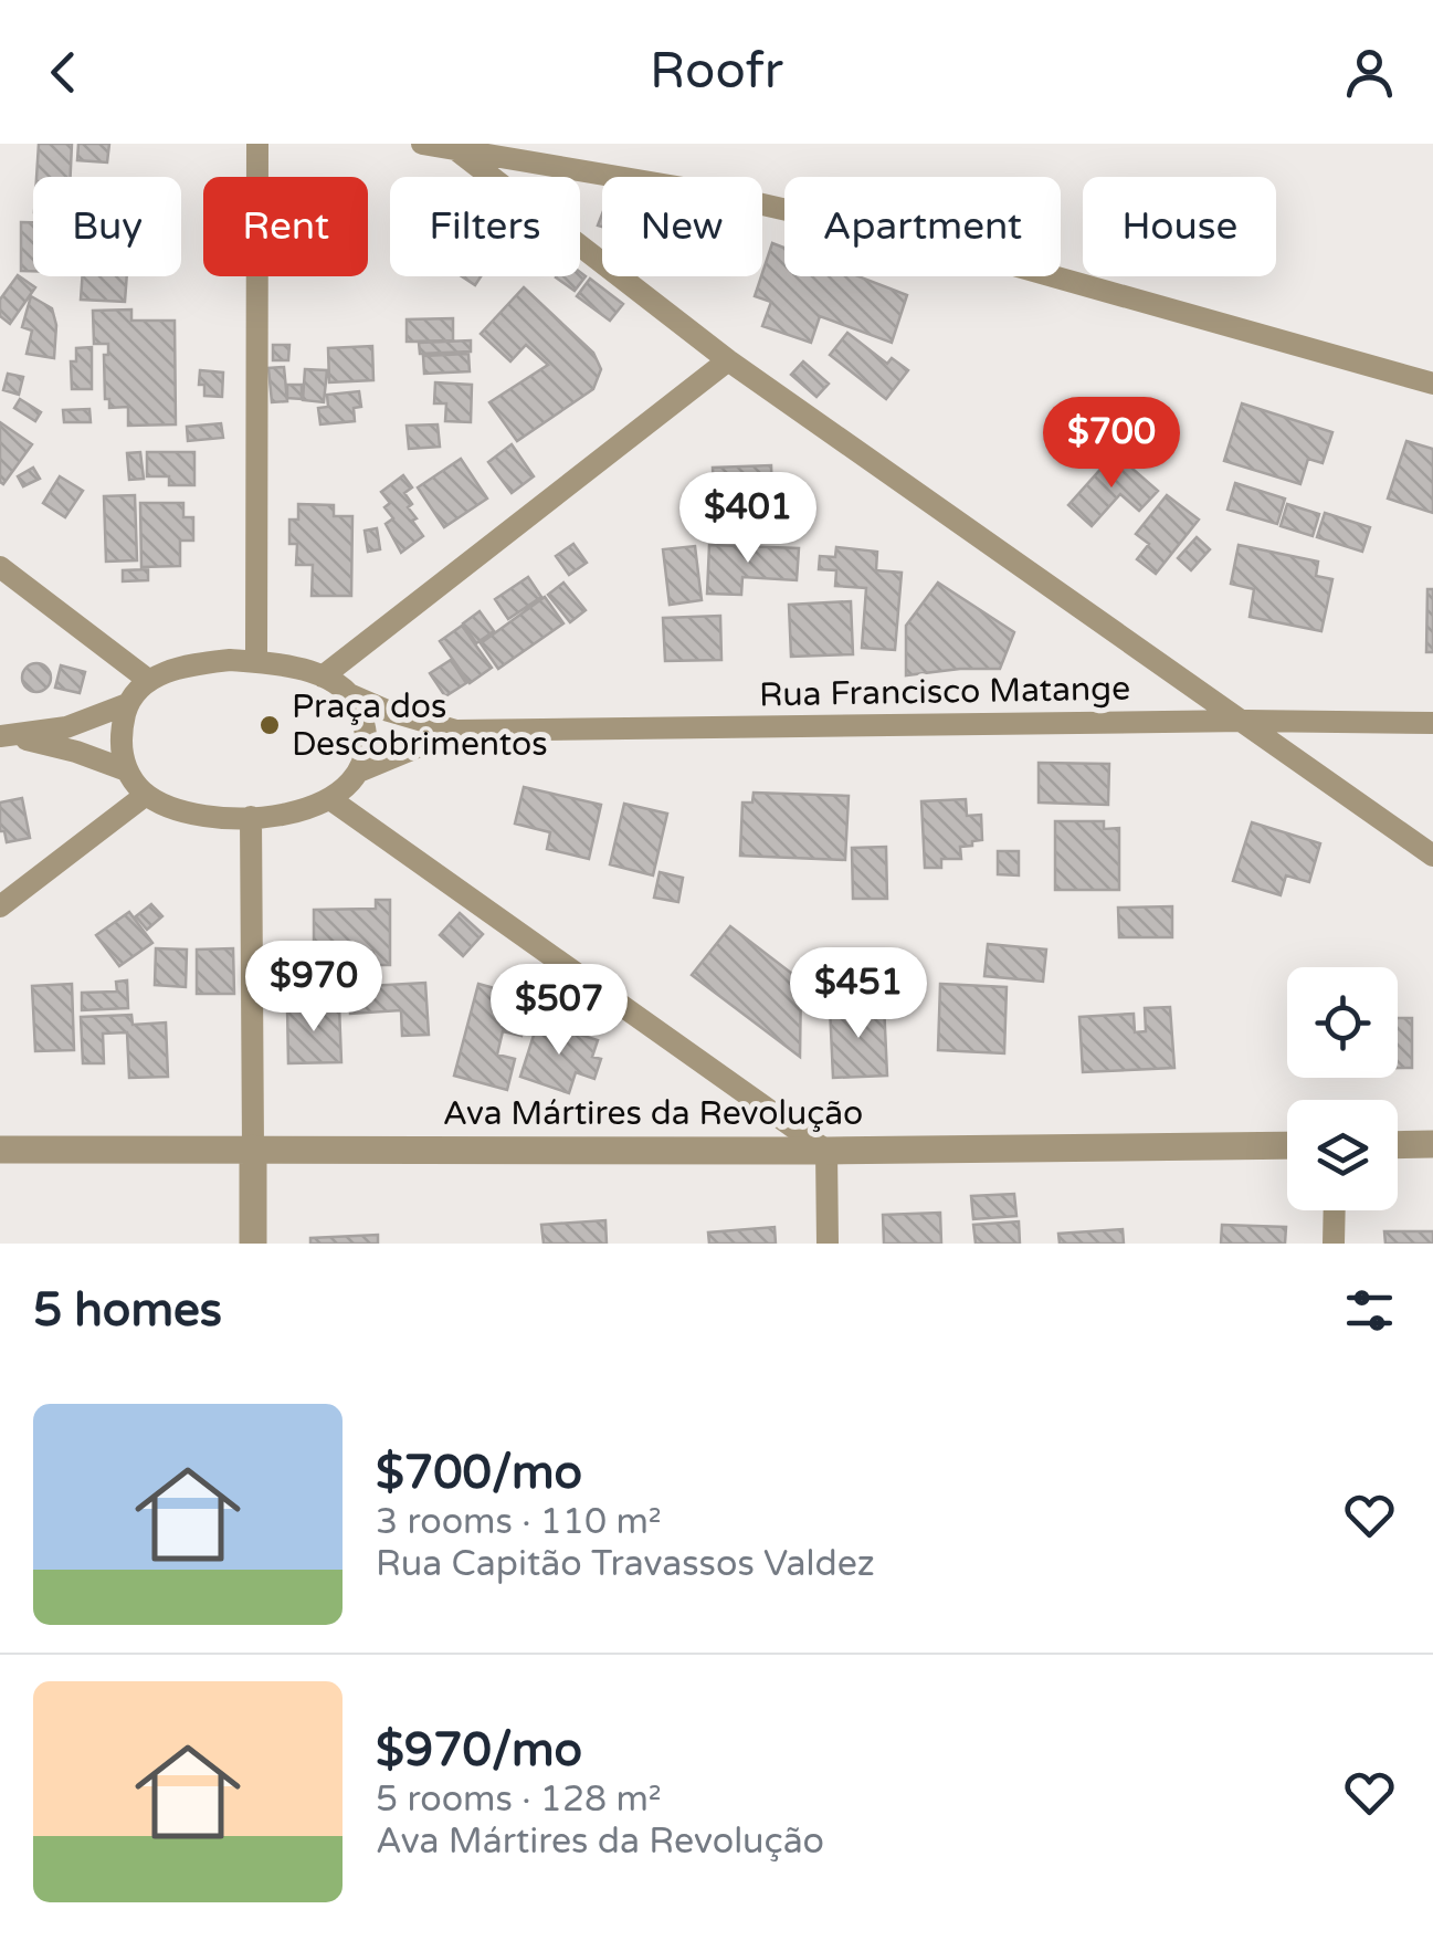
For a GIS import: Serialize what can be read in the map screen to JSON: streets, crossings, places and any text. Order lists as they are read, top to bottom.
{
  "streets": {
    "street": ["Rua Francisco Matange", "Ava Mártires da Revolução"]
  },
  "places": ["Praça dos Descobrimentos"],
  "page": {
    "header": "Roofr",
    "chip": [
      "Buy",
      "Rent",
      "Filters",
      "New",
      "Apartment",
      "House"
    ],
    "price": [
      "$700",
      "$401",
      "$970",
      "$451",
      "$507"
    ],
    "heading": "5 homes",
    "list": [
      {
        "name": "$700/mo",
        "note": "3 rooms · 110 m² · Rua Capitão Travassos Valdez"
      },
      {
        "name": "$970/mo",
        "note": "5 rooms · 128 m² · Ava Mártires da Revolução"
      }
    ]
  }
}
